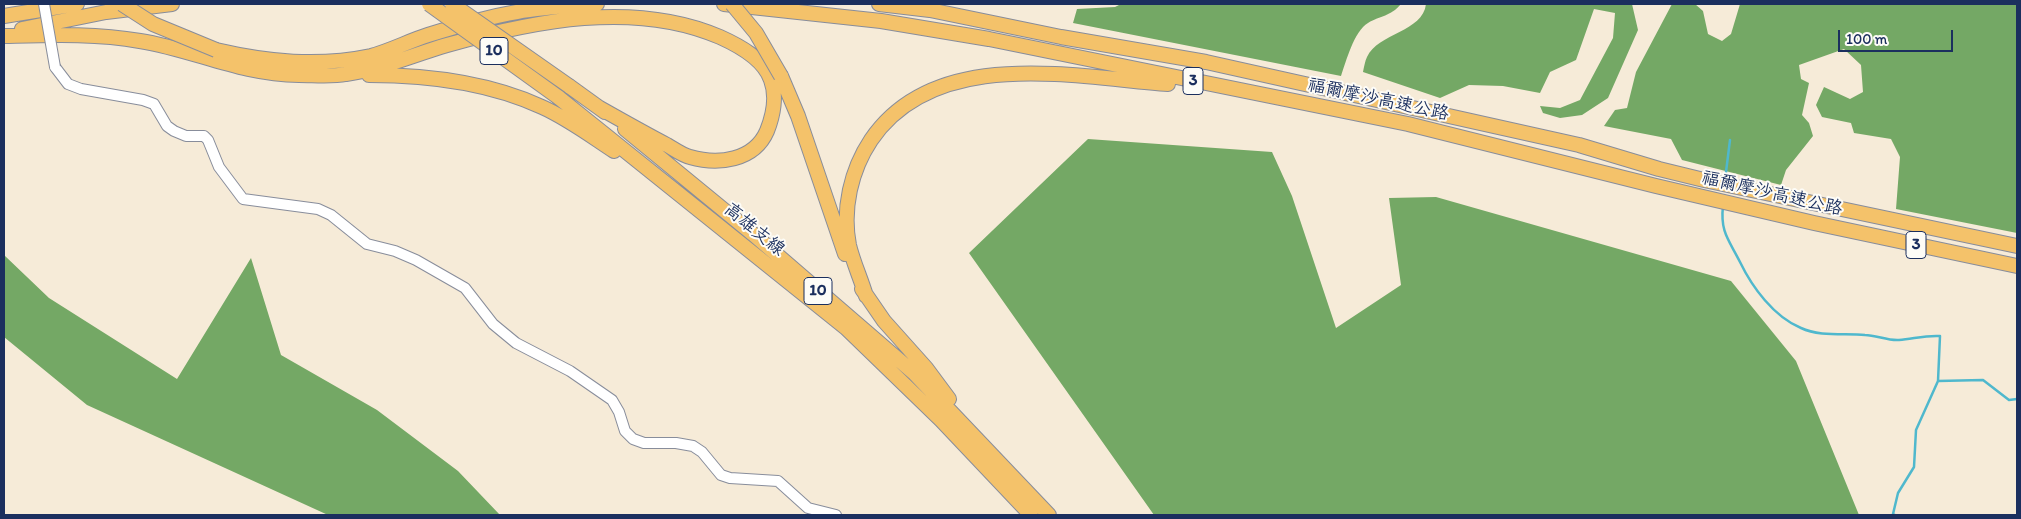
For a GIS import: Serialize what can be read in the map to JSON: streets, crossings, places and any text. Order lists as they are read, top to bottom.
{
  "streets": {
    "highway": [
      "10",
      "3",
      "福爾摩沙高速公路",
      "高雄支線"
    ]
  },
  "scale_bar": "100 m"
}
